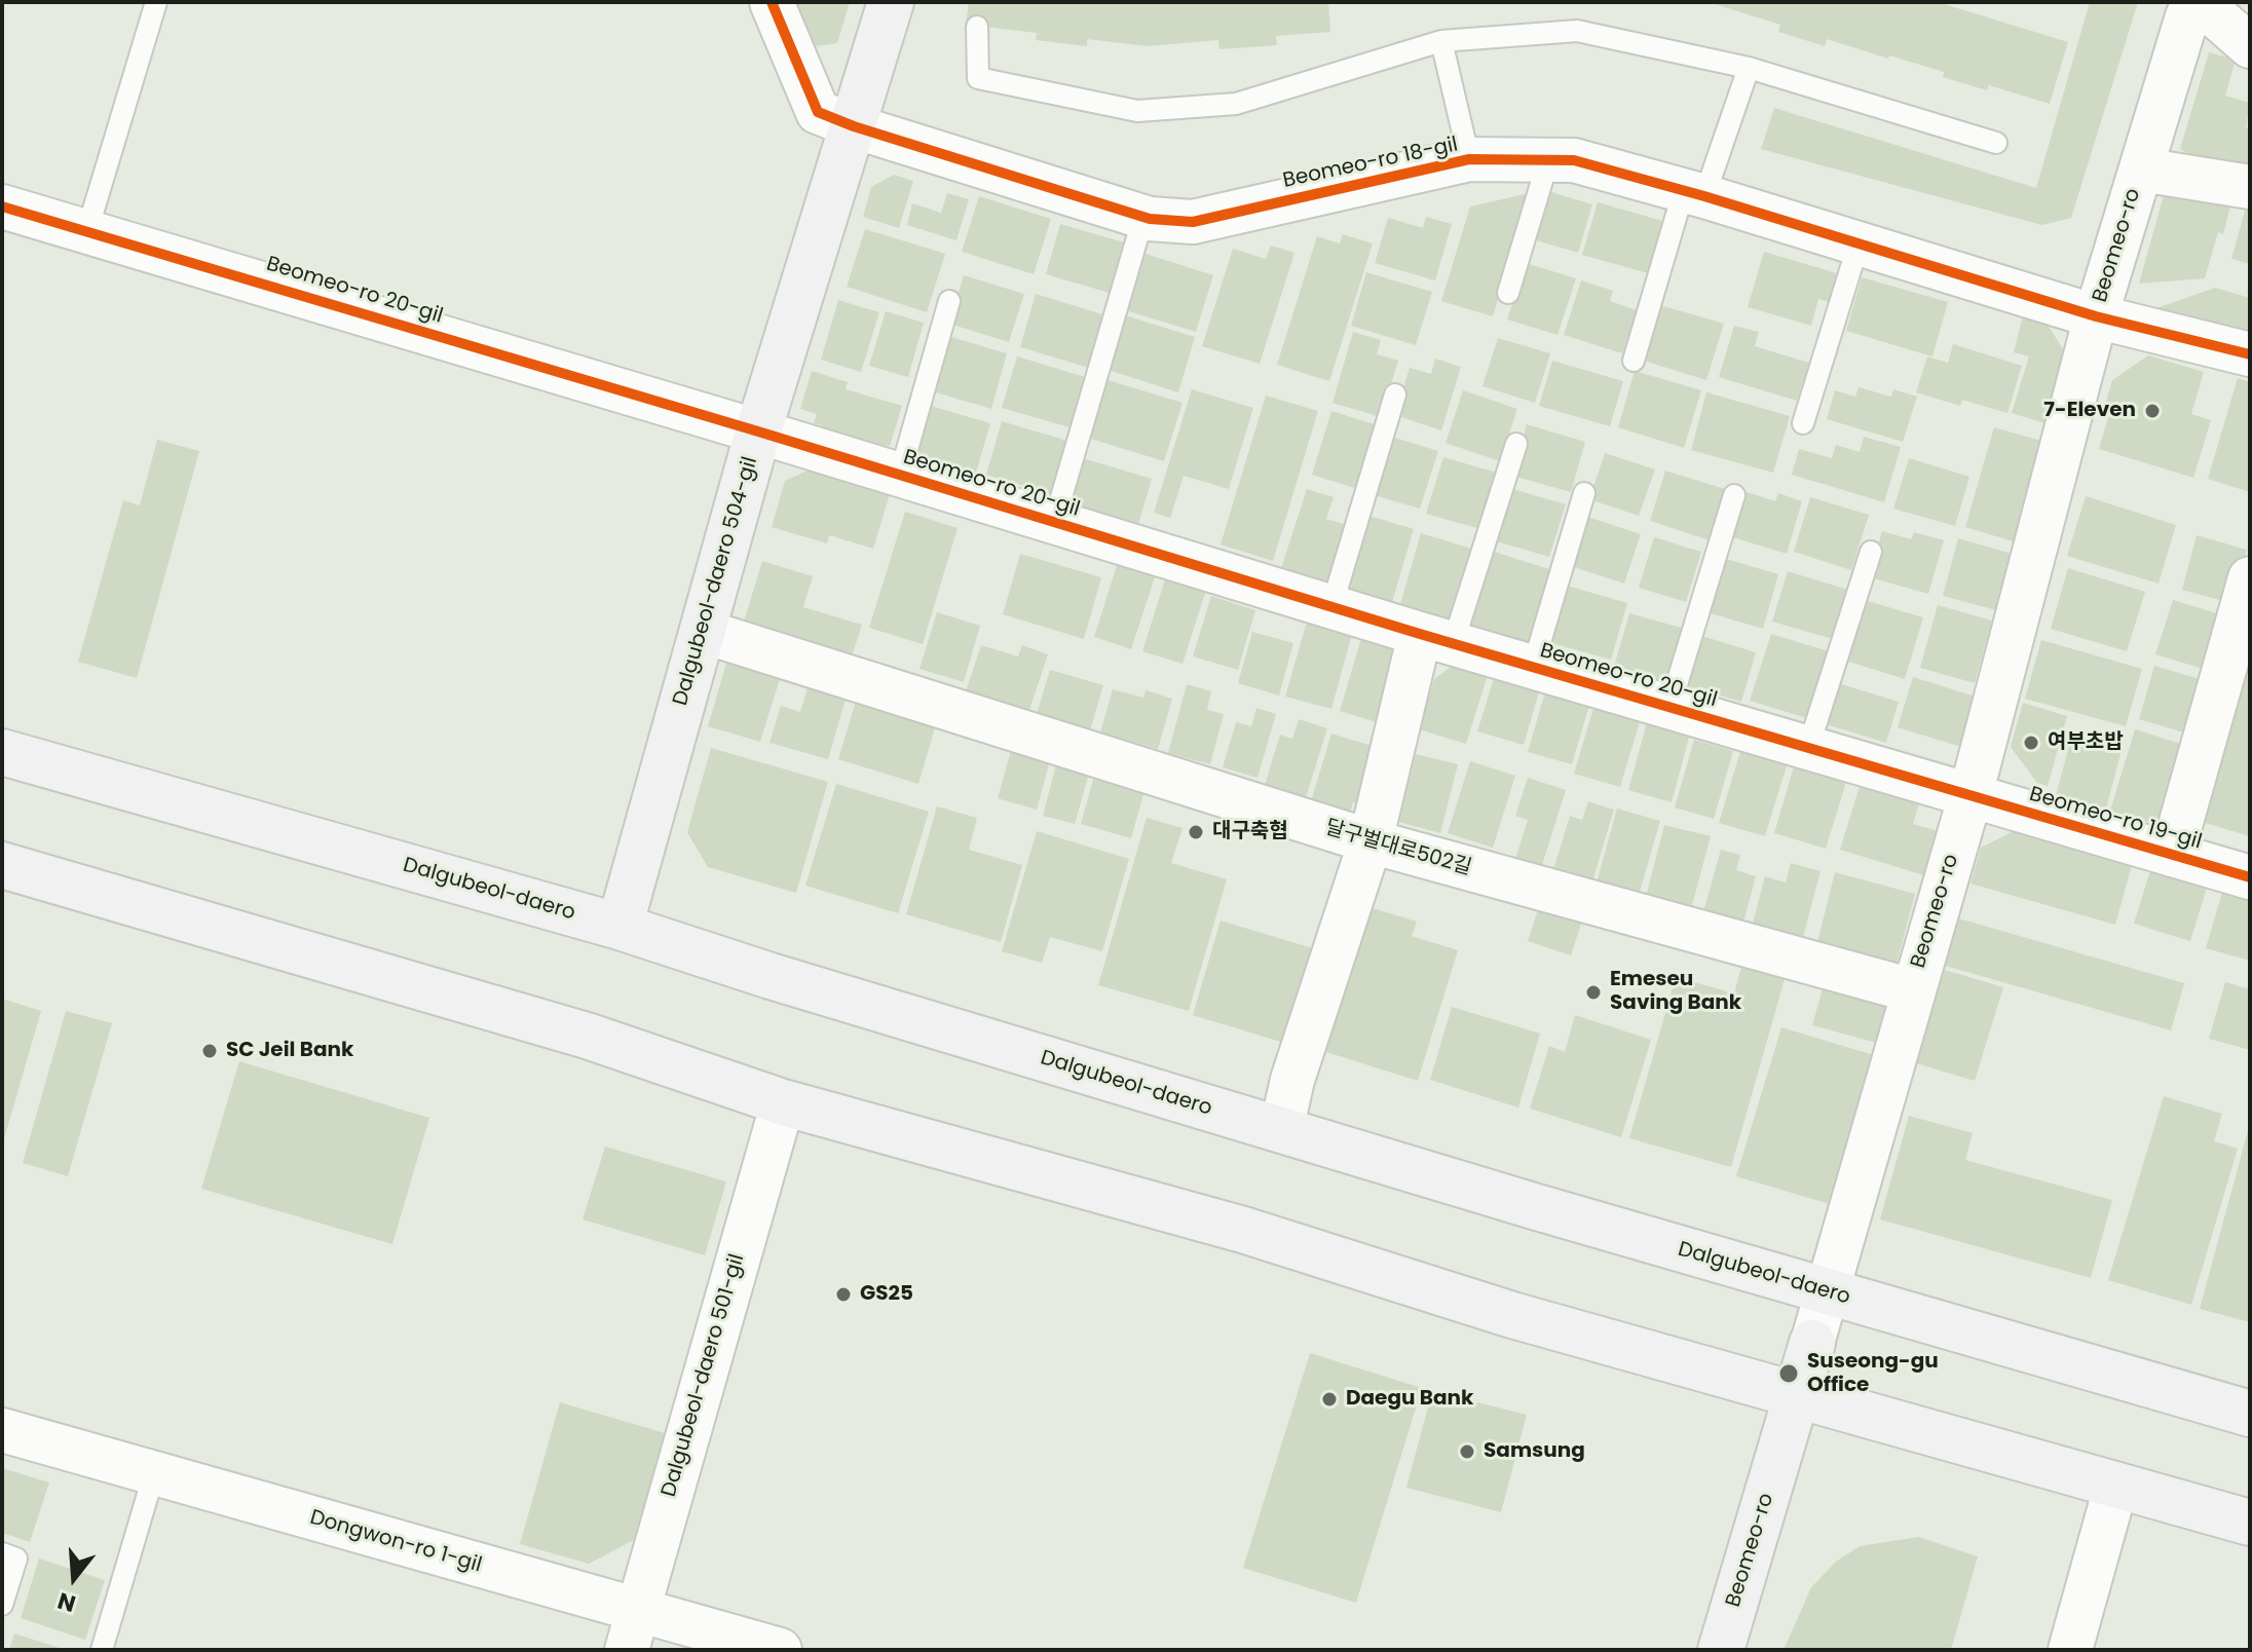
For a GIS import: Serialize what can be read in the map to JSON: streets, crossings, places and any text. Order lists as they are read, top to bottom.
{
  "streets": {
    "main road": ["Beomeo-ro", "Dalgubeol-daero 504-gil", "Dalgubeol-daero"],
    "street": [
      "Beomeo-ro 18-gil",
      "Beomeo-ro 20-gil",
      "Beomeo-ro 19-gil",
      "달구벌대로502길",
      "Dalgubeol-daero 501-gil",
      "Dongwon-ro 1-gil"
    ]
  },
  "crossings": [
    ["Beomeo-ro 18-gil", "Beomeo-ro"],
    ["Beomeo-ro 18-gil", "Beomeo-ro 20-gil"],
    ["Beomeo-ro 18-gil", "Dalgubeol-daero 504-gil"],
    ["Beomeo-ro", "Beomeo-ro 20-gil"],
    ["Beomeo-ro", "Beomeo-ro 19-gil"],
    ["Beomeo-ro", "달구벌대로502길"],
    ["Beomeo-ro", "Dalgubeol-daero"],
    ["Beomeo-ro 20-gil", "Dalgubeol-daero 504-gil"],
    ["Beomeo-ro 20-gil", "Beomeo-ro 19-gil"],
    ["Dalgubeol-daero 504-gil", "달구벌대로502길"],
    ["Dalgubeol-daero 504-gil", "Dalgubeol-daero"],
    ["Dalgubeol-daero 501-gil", "Dongwon-ro 1-gil"]
  ],
  "places": [
    "7-Eleven",
    "여부초밥",
    "대구축협",
    "Emeseu Saving Bank",
    "SC Jeil Bank",
    "GS25",
    "Suseong-gu Office",
    "Daegu Bank",
    "Samsung"
  ],
  "north": "bottom"
}
